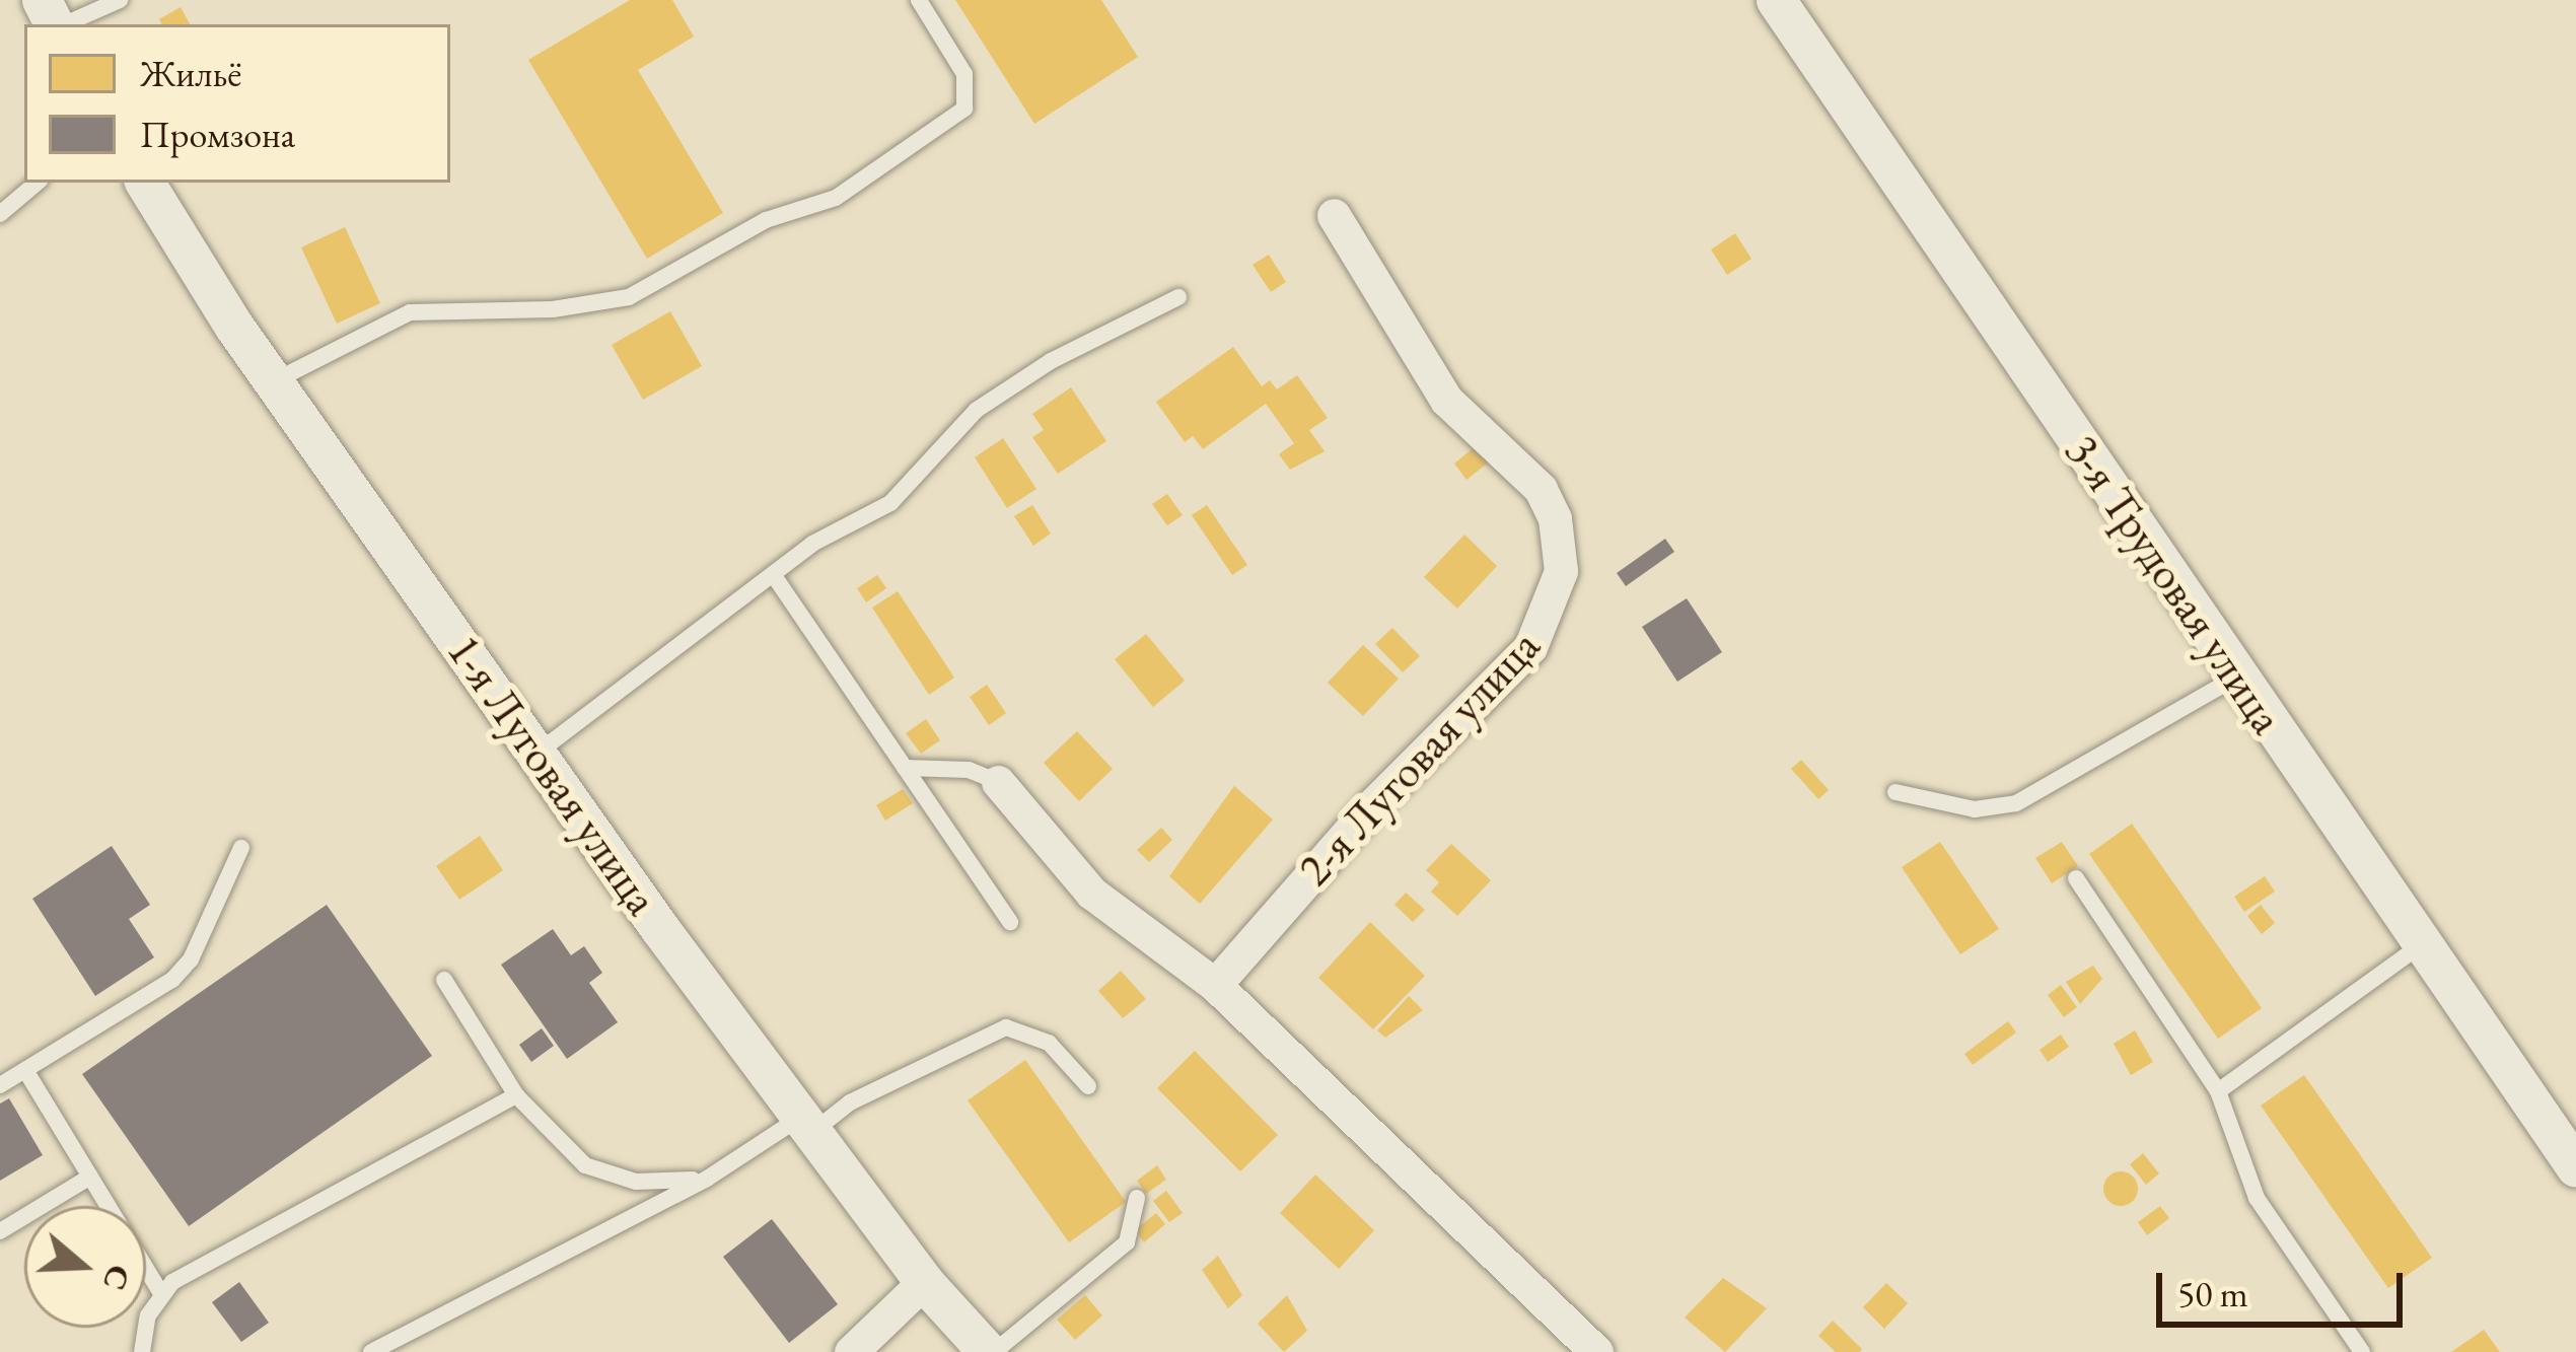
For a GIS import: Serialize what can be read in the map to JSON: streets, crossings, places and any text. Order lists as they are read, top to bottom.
{
  "streets": {
    "street": ["3-я Трудовая улица", "2-я Луговая улица", "1-я Луговая улица"]
  },
  "legend": ["Жильё", "Промзона"],
  "scale_bar": "50 m",
  "north": "right"
}
